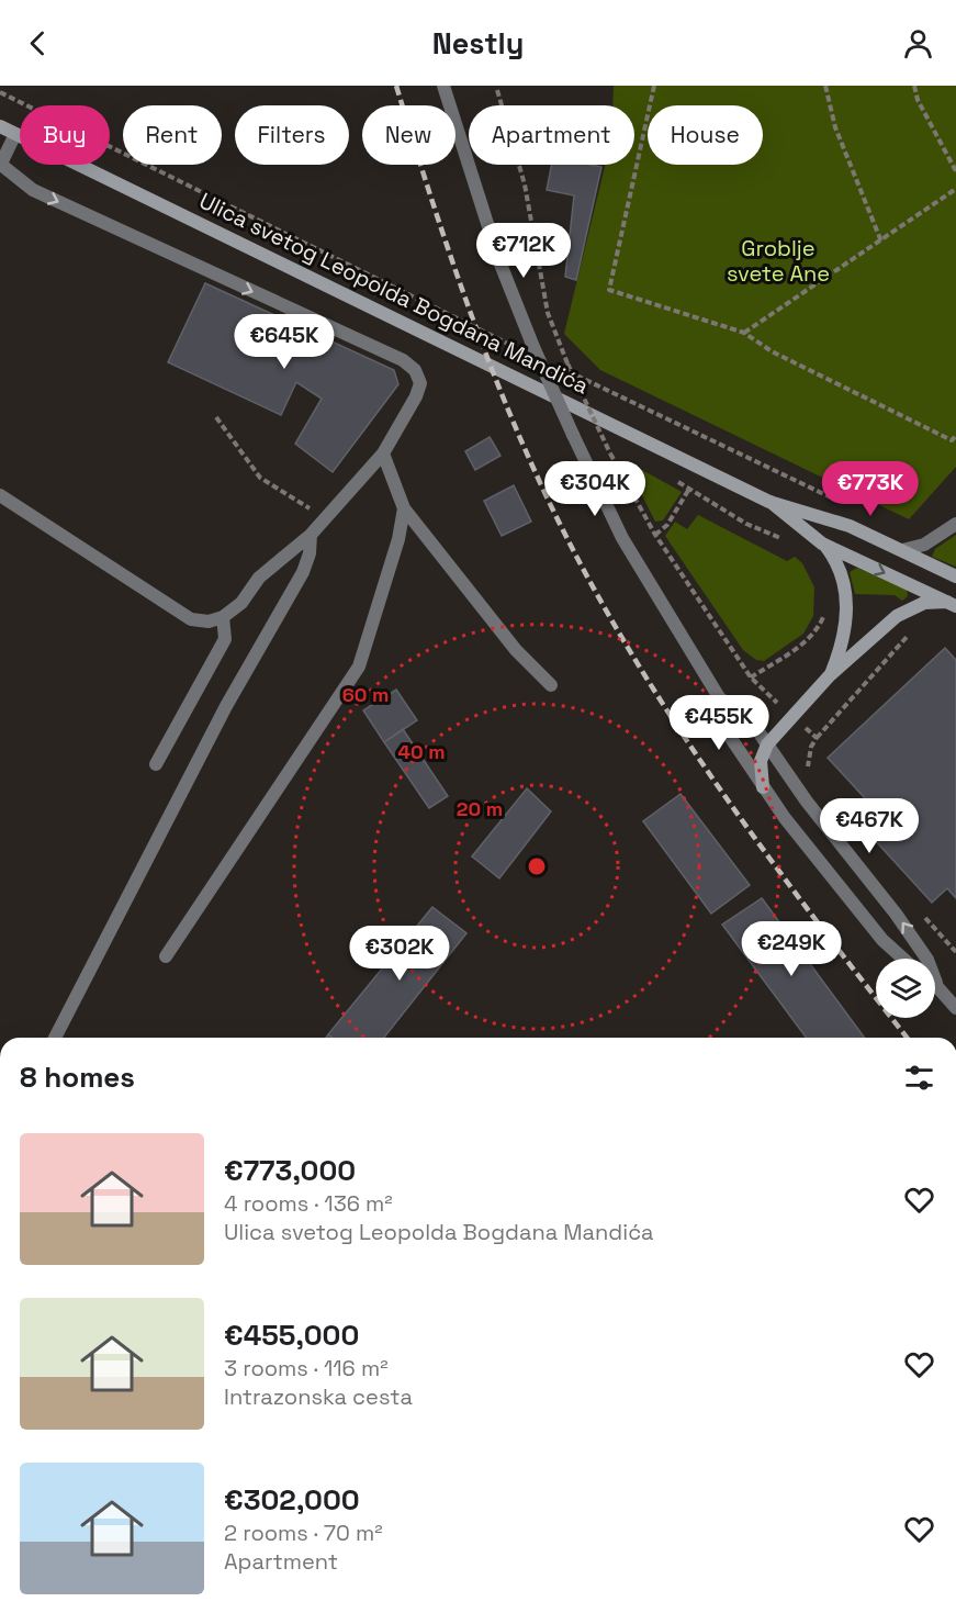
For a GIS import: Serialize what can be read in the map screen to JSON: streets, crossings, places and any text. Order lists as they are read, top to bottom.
{
  "streets": {
    "main road": ["Ulica svetog Leopolda Bogdana Mandića"]
  },
  "parks": ["Groblje svete Ane"],
  "page": {
    "header": "Nestly",
    "chip": [
      "Buy",
      "Rent",
      "Filters",
      "New",
      "Apartment",
      "House"
    ],
    "price": [
      "€712K",
      "€645K",
      "€304K",
      "€773K",
      "€455K",
      "€467K",
      "€249K",
      "€302K"
    ],
    "heading": "8 homes",
    "list": [
      {
        "name": "€773,000",
        "note": "4 rooms · 136 m² · Ulica svetog Leopolda Bogdana Mandića"
      },
      {
        "name": "€455,000",
        "note": "3 rooms · 116 m² · Intrazonska cesta"
      },
      {
        "name": "€302,000",
        "note": "2 rooms · 70 m² · Apartment"
      }
    ]
  },
  "rings": ["60 m", "40 m", "20 m"]
}
